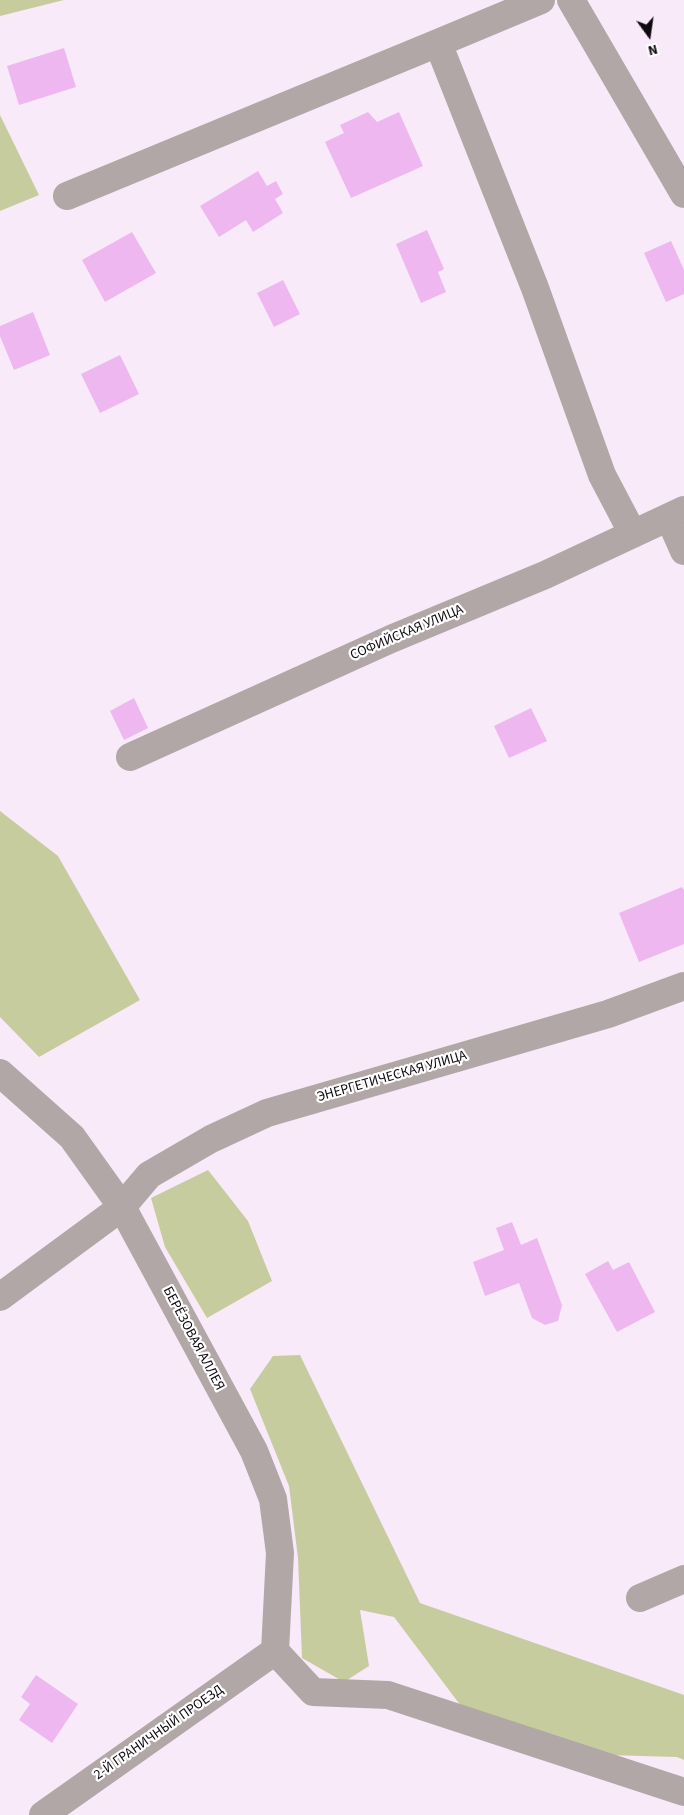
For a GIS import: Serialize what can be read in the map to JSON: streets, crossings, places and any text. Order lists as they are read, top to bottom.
{
  "streets": {
    "street": [
      "СОФИЙСКАЯ УЛИЦА",
      "ЭНЕРГЕТИЧЕСКАЯ УЛИЦА",
      "БЕРЁЗОВАЯ АЛЛЕЯ",
      "2-Й ГРАНИЧНЫЙ ПРОЕЗД"
    ]
  },
  "crossings": [
    ["ЭНЕРГЕТИЧЕСКАЯ УЛИЦА", "БЕРЁЗОВАЯ АЛЛЕЯ"],
    ["БЕРЁЗОВАЯ АЛЛЕЯ", "2-Й ГРАНИЧНЫЙ ПРОЕЗД"]
  ],
  "north": "bottom"
}
